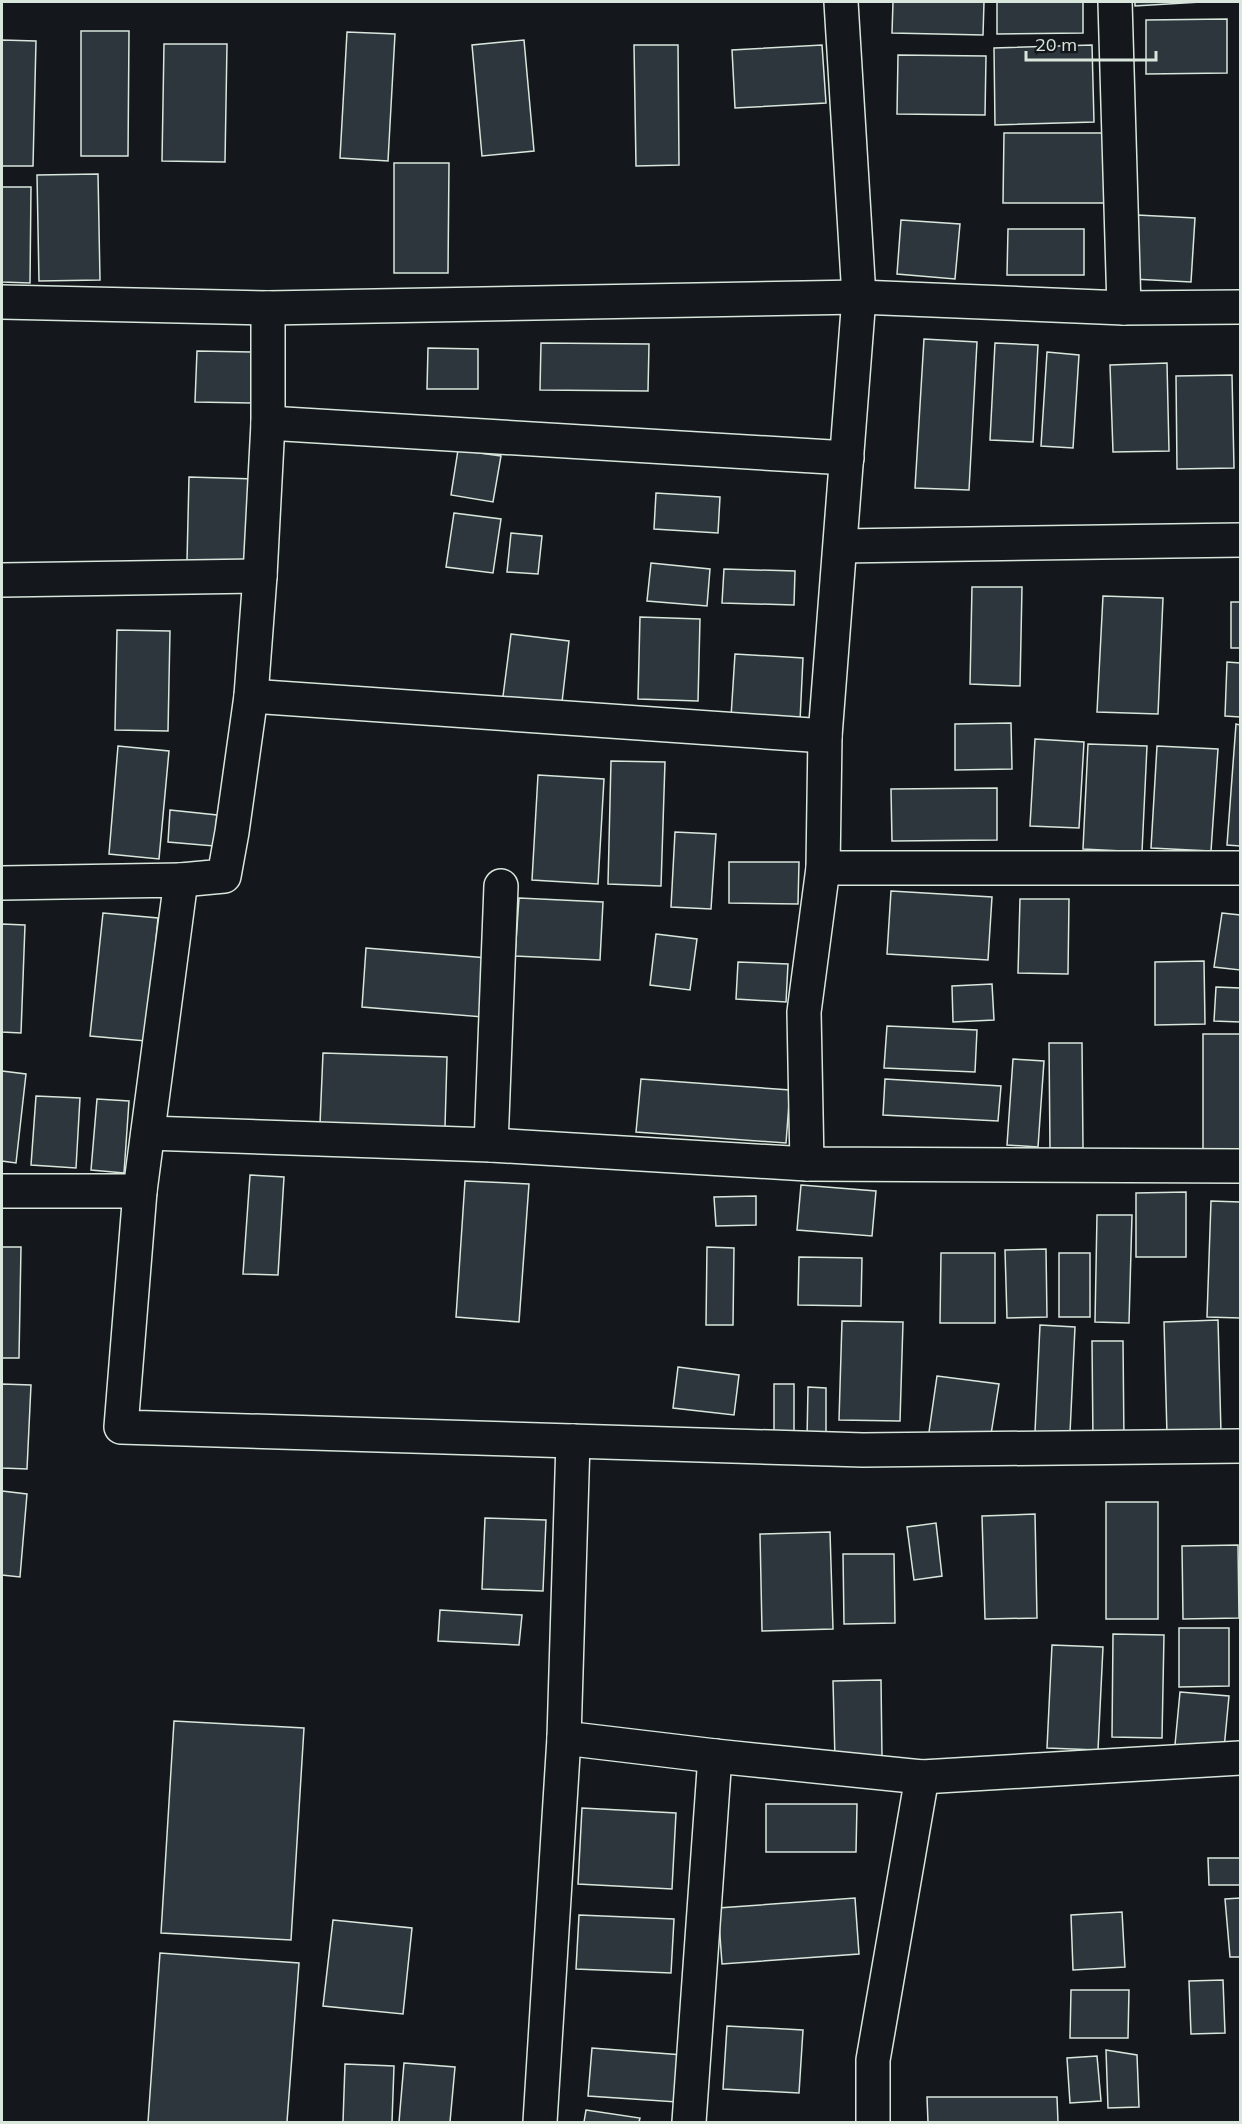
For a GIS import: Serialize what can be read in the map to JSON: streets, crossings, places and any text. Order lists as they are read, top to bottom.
{
  "scale_bar": "20 m"
}
